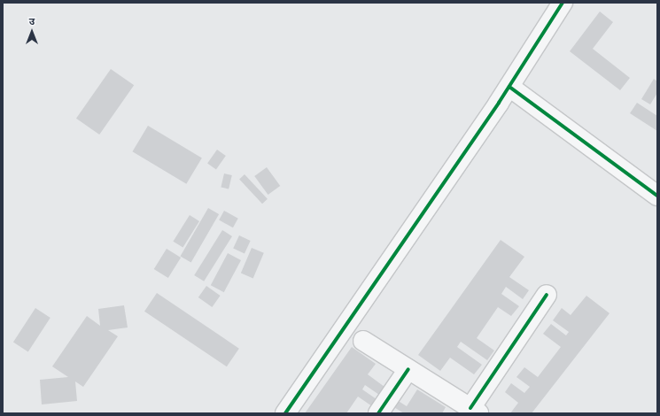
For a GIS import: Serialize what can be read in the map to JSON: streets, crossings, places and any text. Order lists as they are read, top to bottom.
{
  "north": "top"
}
